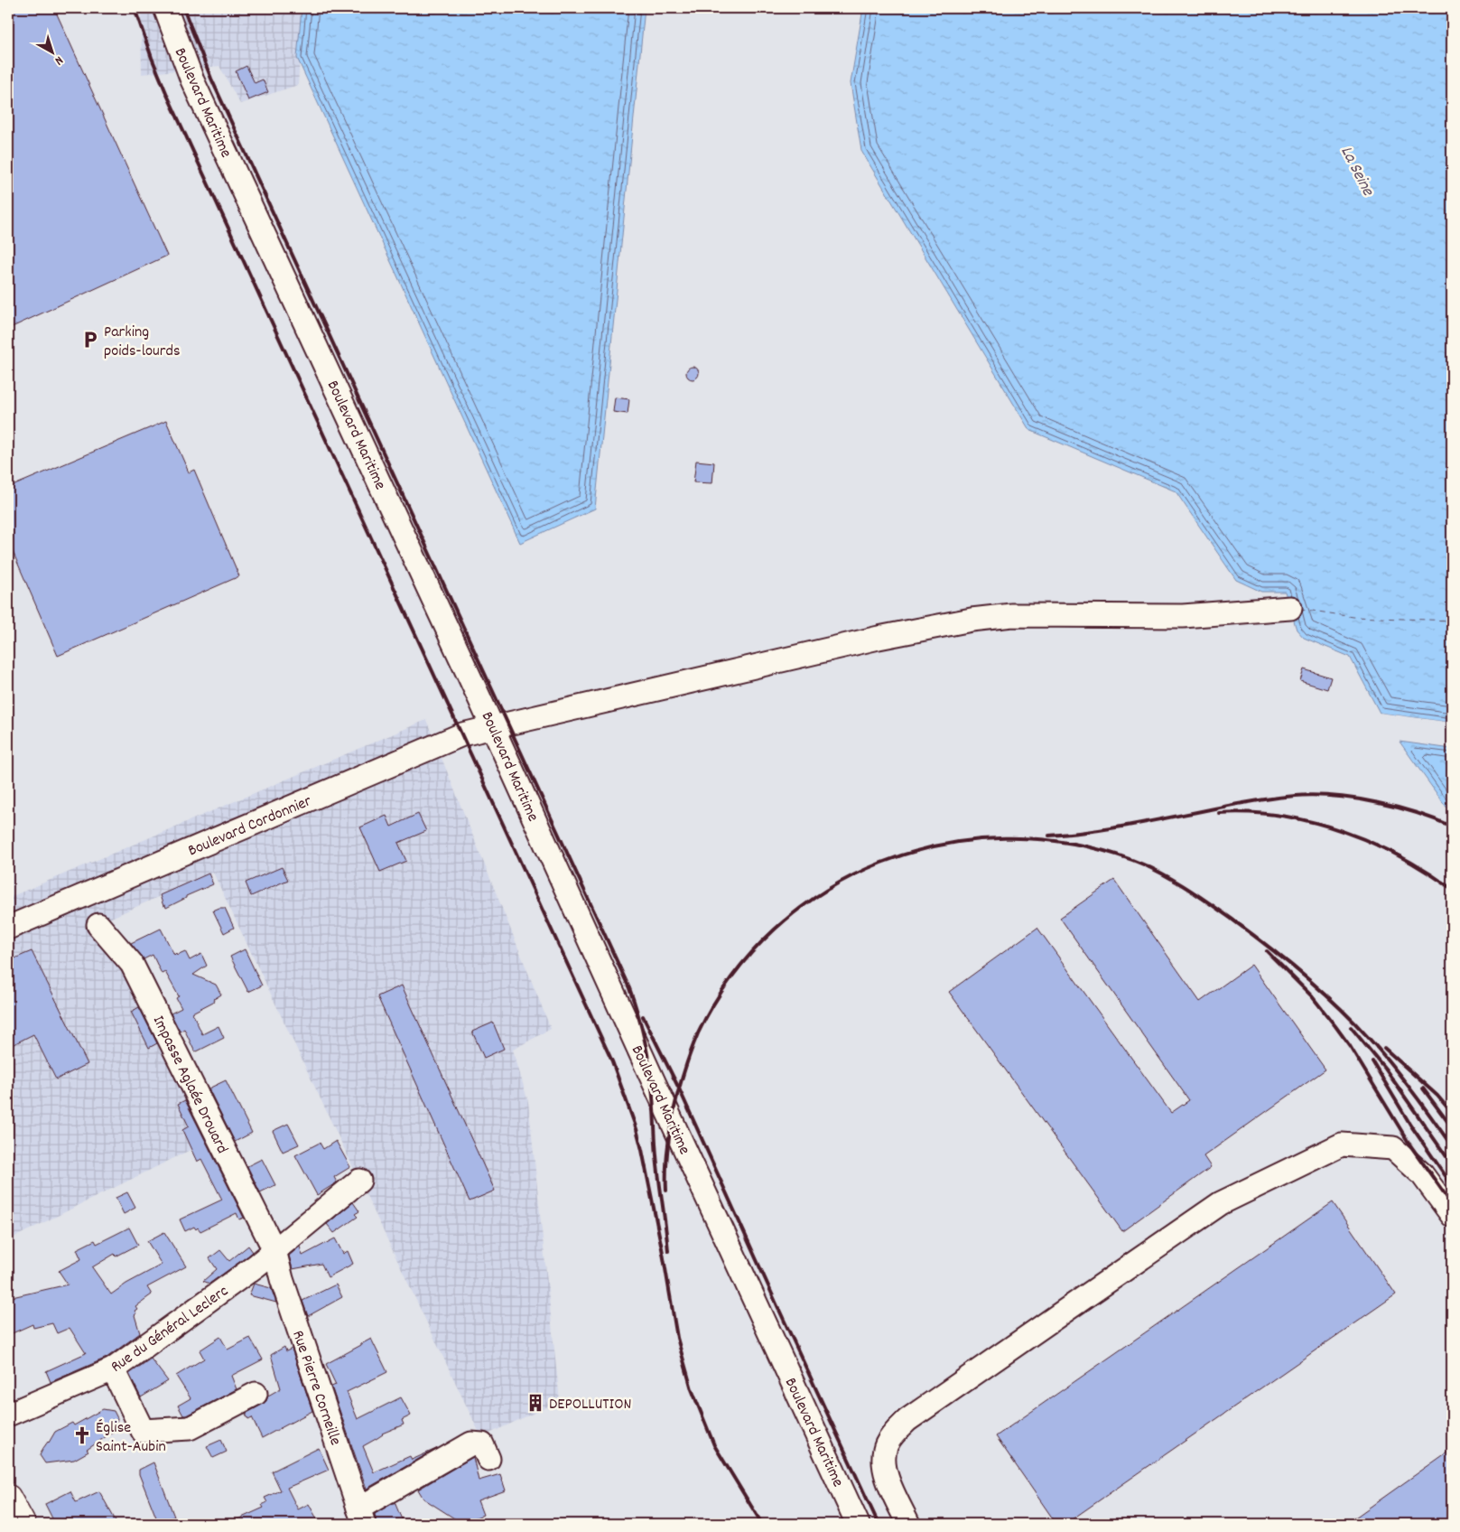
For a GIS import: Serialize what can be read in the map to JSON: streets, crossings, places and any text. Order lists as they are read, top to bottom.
{
  "streets": {
    "street": [
      "Boulevard Maritime",
      "Boulevard Cordonnier",
      "Impasse Aglaée Drouard",
      "Rue du Général Leclerc",
      "Rue Pierre Corneille"
    ]
  },
  "crossings": [
    ["Boulevard Maritime", "Boulevard Cordonnier"],
    ["Impasse Aglaée Drouard", "Rue du Général Leclerc"],
    ["Impasse Aglaée Drouard", "Rue Pierre Corneille"],
    ["Rue du Général Leclerc", "Rue Pierre Corneille"]
  ],
  "water": ["La Seine"],
  "places": {
    "parking": ["Parking poids-lourds"],
    "building": ["DEPOLLUTION"],
    "church": ["Église Saint-Aubin"]
  },
  "north": "bottom right"
}
